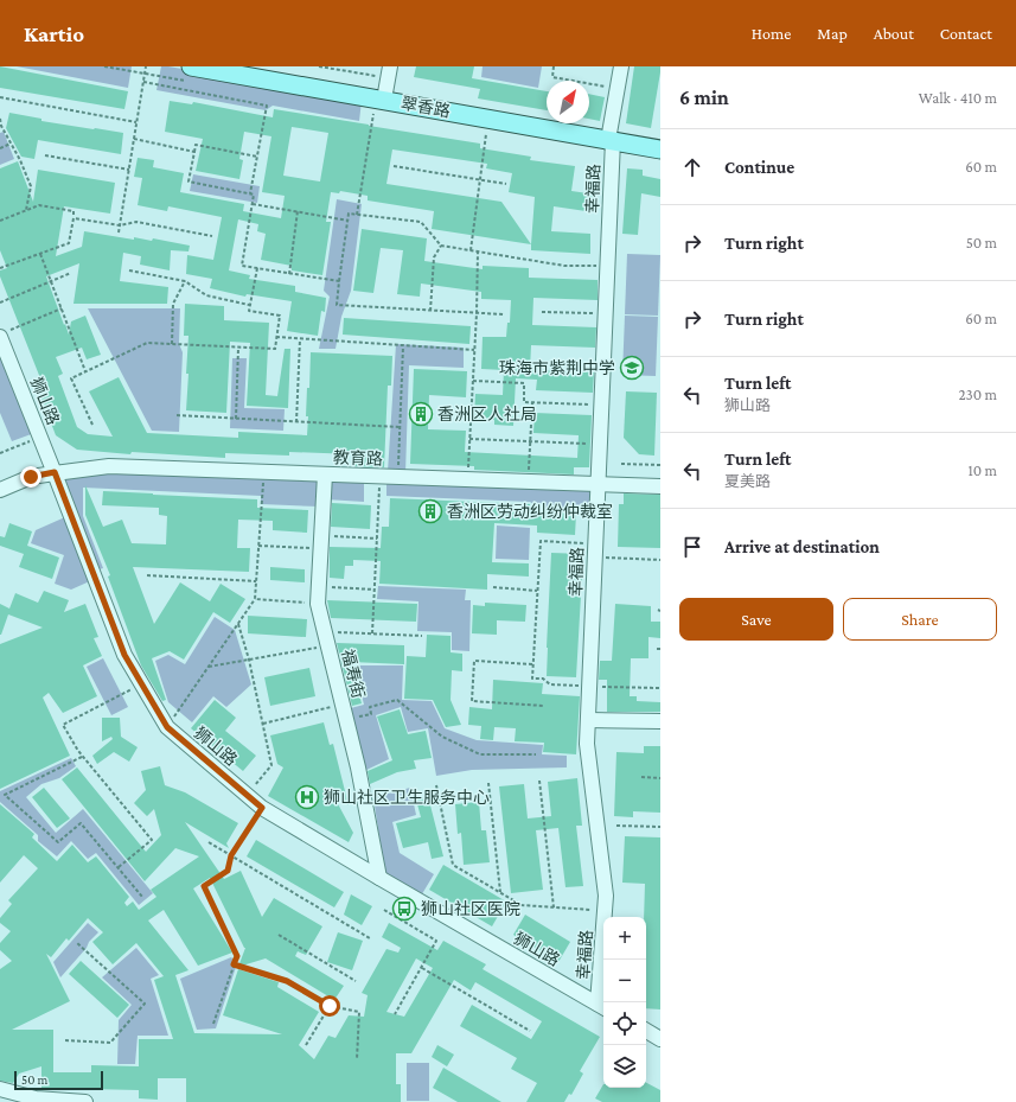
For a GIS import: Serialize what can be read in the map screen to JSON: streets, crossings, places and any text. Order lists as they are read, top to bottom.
{
  "streets": {
    "main road": ["翠香路"],
    "street": [
      "幸福路",
      "狮山路",
      "教育路",
      "福寿街"
    ]
  },
  "crossings": [
    ["翠香路", "幸福路"],
    ["幸福路", "狮山路"],
    ["幸福路", "教育路"],
    ["狮山路", "教育路"],
    ["狮山路", "福寿街"],
    ["教育路", "福寿街"]
  ],
  "places": {
    "school or university": ["珠海市紫荆中学"],
    "building": ["香洲区人社局", "香洲区劳动纠纷仲裁室"],
    "hospital": ["狮山社区卫生服务中心"],
    "bus stop": ["狮山社区医院"]
  },
  "scale_bar": "50 m",
  "north": "top right",
  "page": {
    "header": "Kartio",
    "nav": [
      "Home",
      "Map",
      "About",
      "Contact"
    ],
    "heading": ["6 min", "Walk · 410 m"],
    "list": [
      ["Continue", "60 m"],
      ["Turn right", "50 m"],
      ["Turn right", "60 m"],
      ["Turn left", "狮山路", "230 m"],
      ["Turn left", "夏美路", "10 m"],
      "Arrive at destination"
    ],
    "buttons": ["Save", "Share"],
    "map_buttons": ["+", "−"],
    "scale": "50 m"
  }
}
